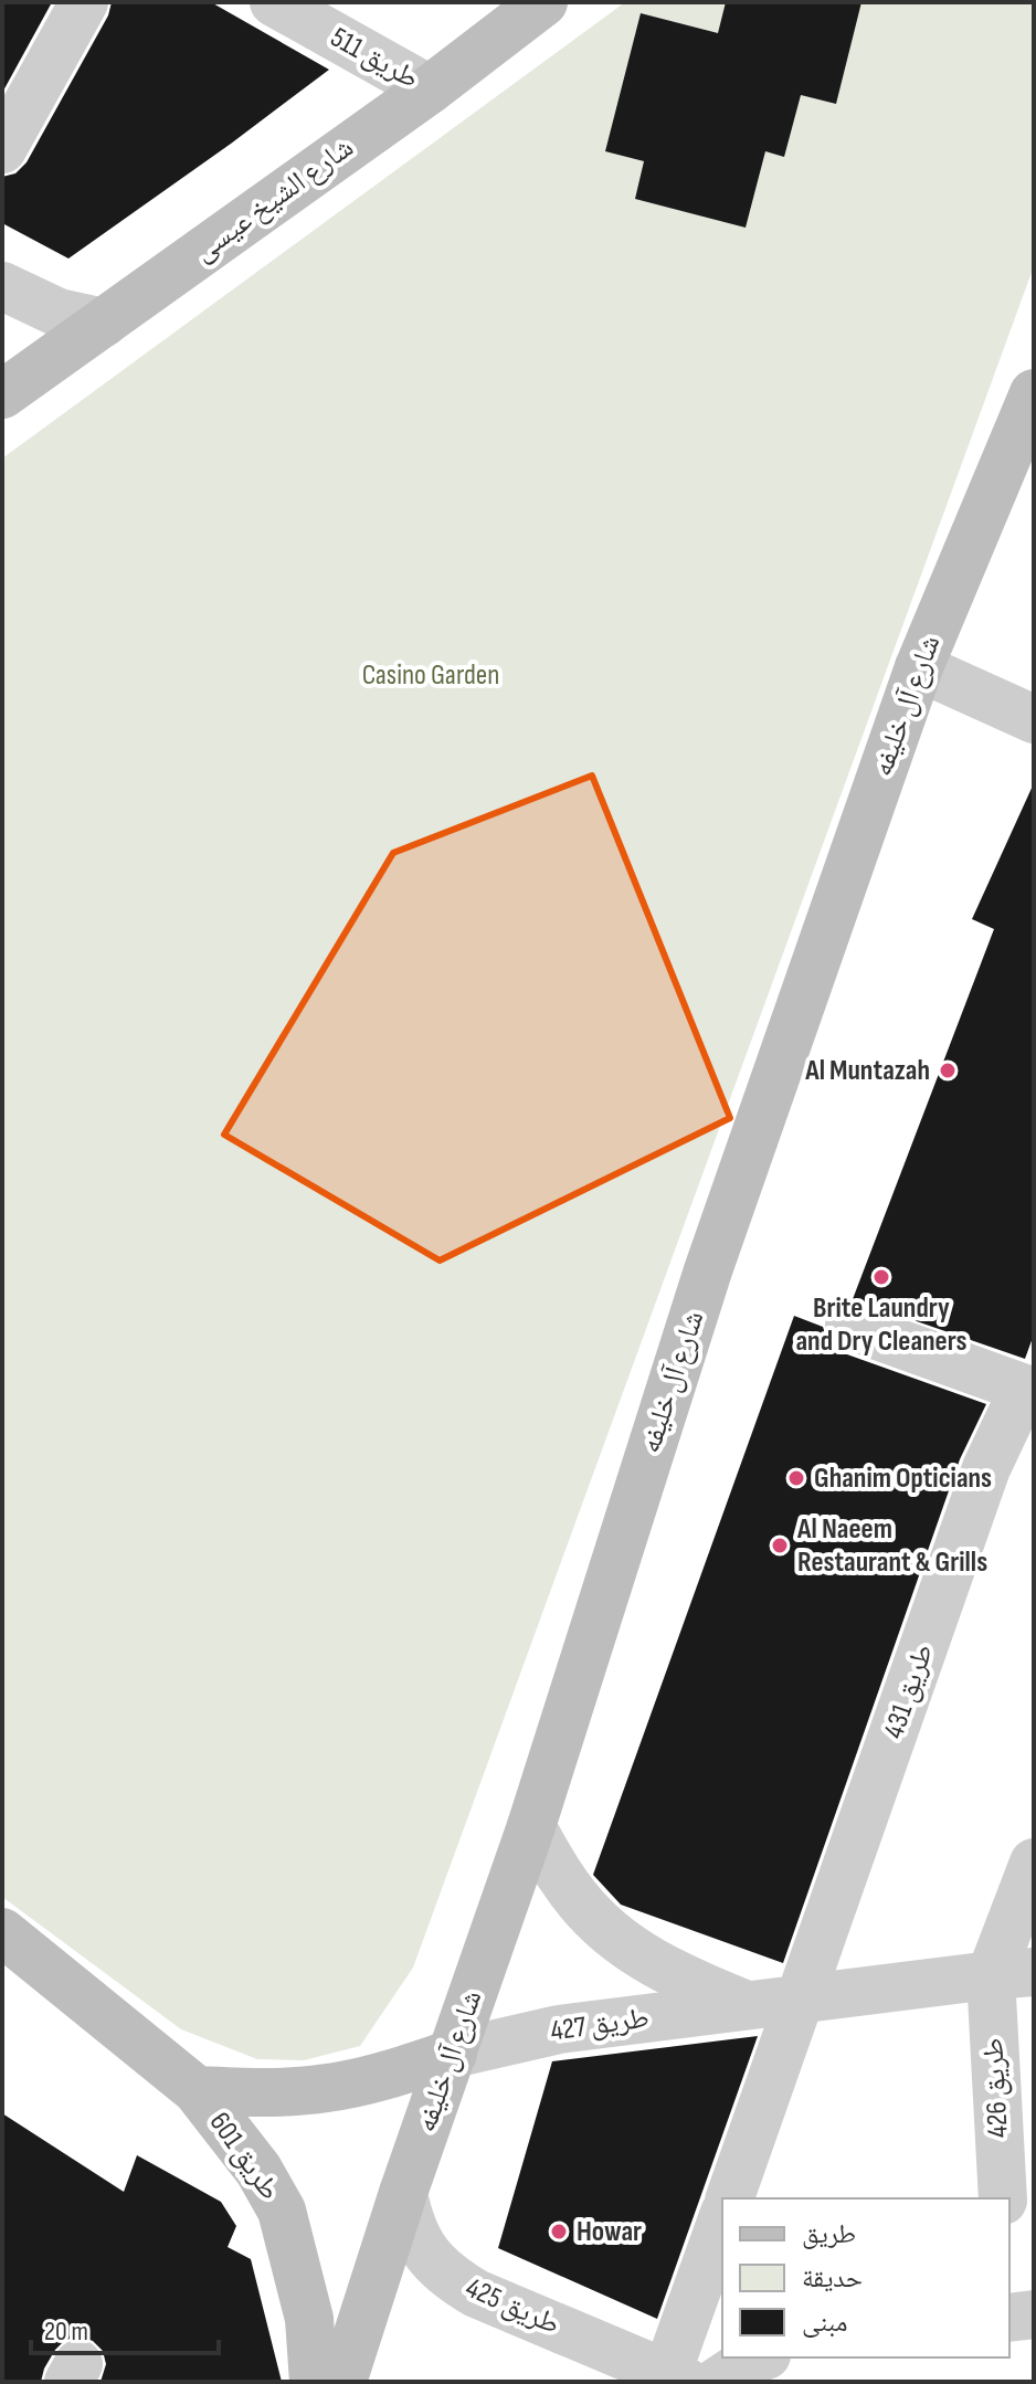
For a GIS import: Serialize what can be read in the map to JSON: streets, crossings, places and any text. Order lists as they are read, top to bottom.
{
  "streets": {
    "street": [
      "طريق 511",
      "شارع الشيخ عيسى",
      "شارع آل خليفه",
      "طريق 431",
      "طريق 427",
      "طريق 426",
      "طريق 601",
      "طريق 425"
    ]
  },
  "crossings": [
    ["طريق 511", "شارع الشيخ عيسى"],
    ["شارع آل خليفه", "طريق 427"],
    ["شارع آل خليفه", "طريق 601"],
    ["شارع آل خليفه", "طريق 425"],
    ["طريق 431", "طريق 427"],
    ["طريق 427", "طريق 426"],
    ["طريق 427", "طريق 601"]
  ],
  "parks": ["Casino Garden"],
  "places": [
    "Al Muntazah",
    "Brite Laundry and Dry Cleaners",
    "Ghanim Opticians",
    "Al Naeem Restaurant & Grills",
    "Howar"
  ],
  "legend": ["طريق", "حديقة", "مبنى"],
  "scale_bar": "20 m"
}
